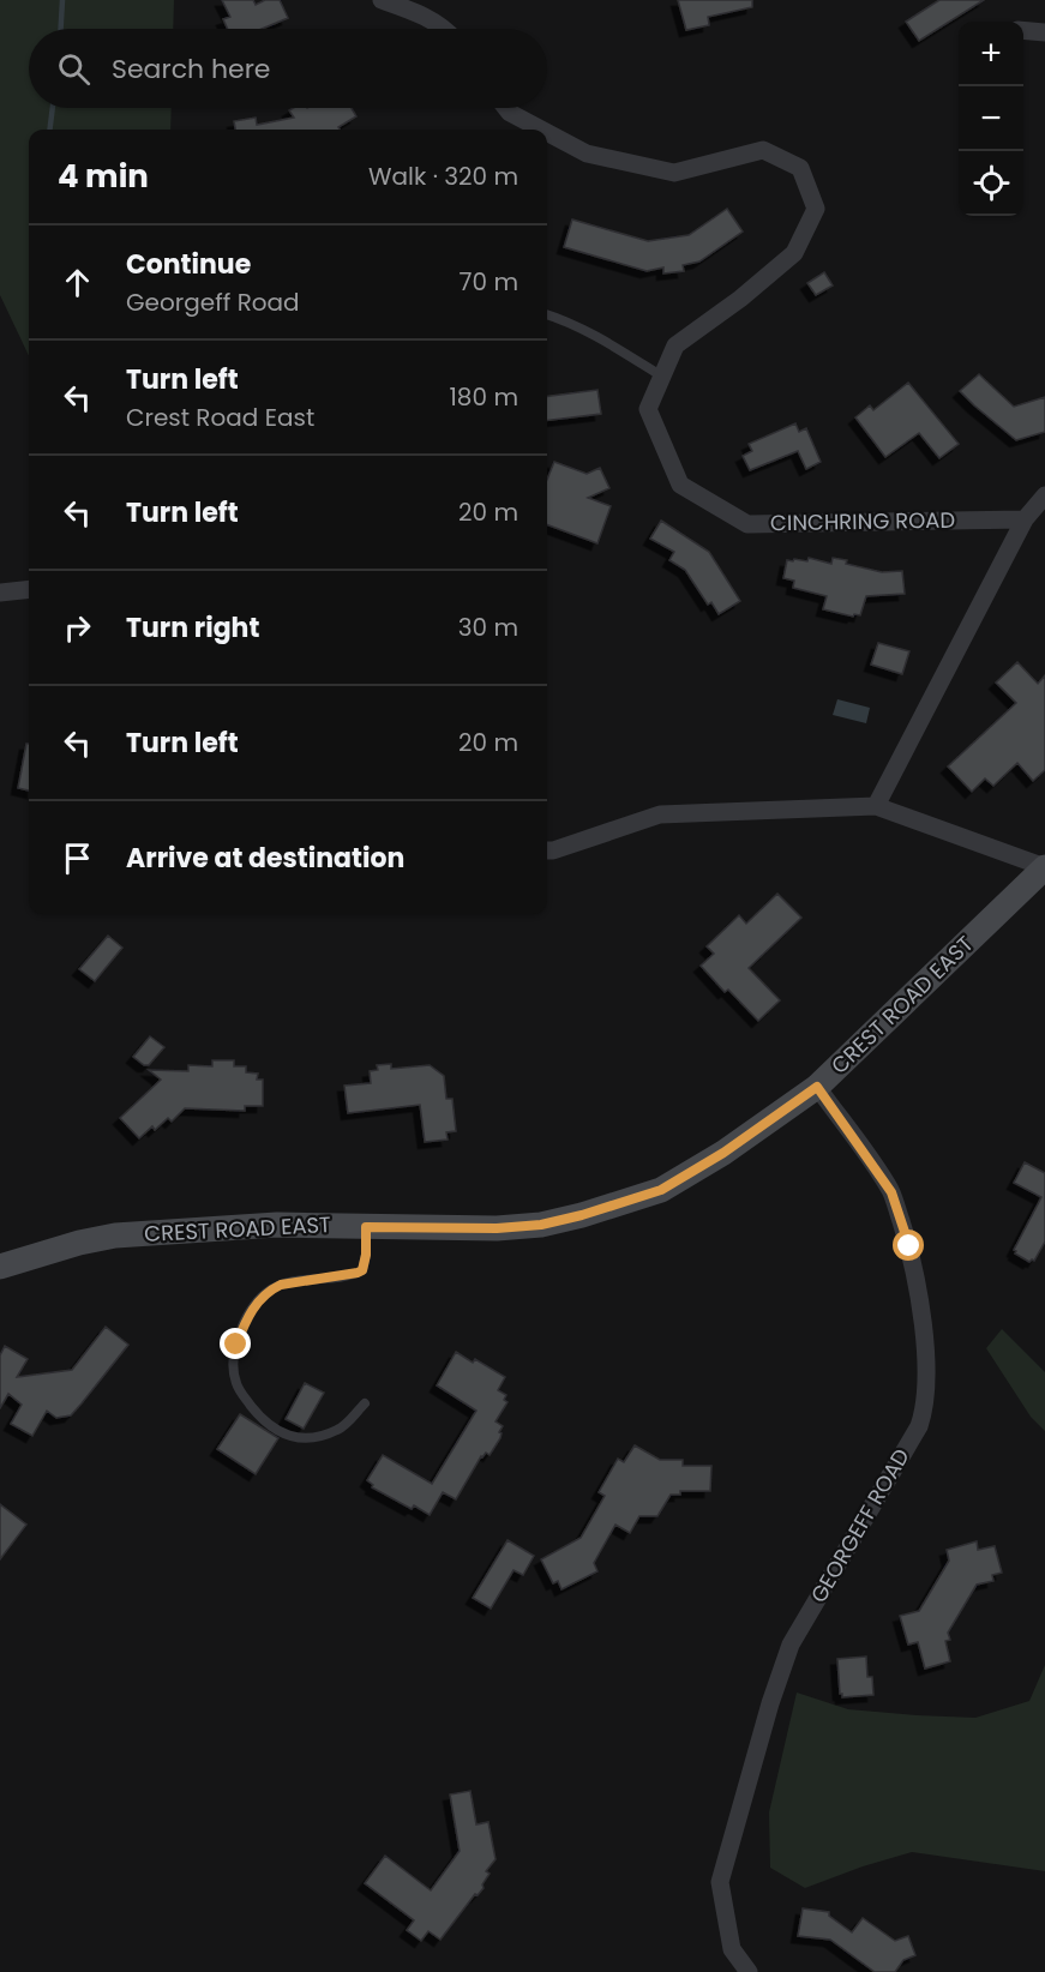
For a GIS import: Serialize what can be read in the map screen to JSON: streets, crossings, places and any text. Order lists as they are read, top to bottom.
{
  "streets": {
    "street": ["CINCHRING ROAD", "CREST ROAD EAST", "GEORGEFF ROAD"]
  },
  "crossings": [
    ["CREST ROAD EAST", "GEORGEFF ROAD"]
  ],
  "page": {
    "map_buttons": ["+", "−"],
    "search": "Search here",
    "heading": ["4 min", "Walk · 320 m"],
    "list": [
      ["Continue", "Georgeff Road", "70 m"],
      ["Turn left", "Crest Road East", "180 m"],
      ["Turn left", "20 m"],
      ["Turn right", "30 m"],
      ["Turn left", "20 m"],
      "Arrive at destination"
    ]
  }
}
